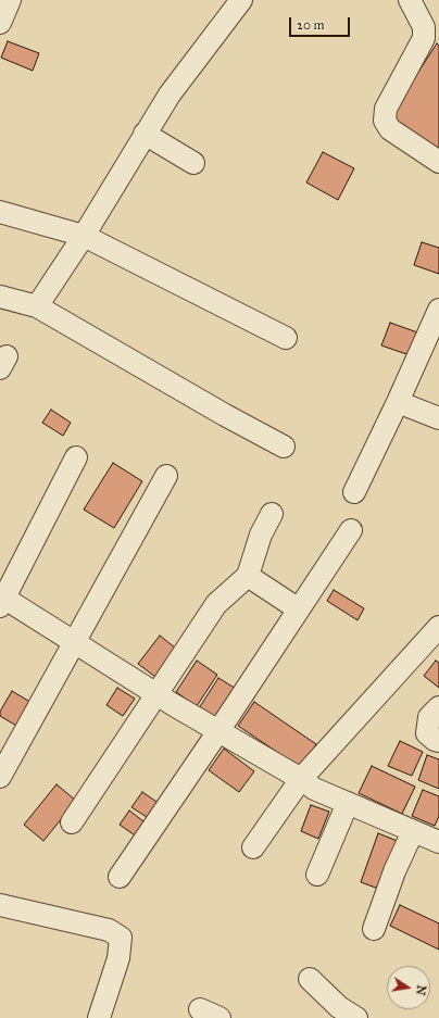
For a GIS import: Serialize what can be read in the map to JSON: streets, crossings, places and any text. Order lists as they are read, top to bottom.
{
  "scale_bar": "20 m",
  "north": "right"
}
